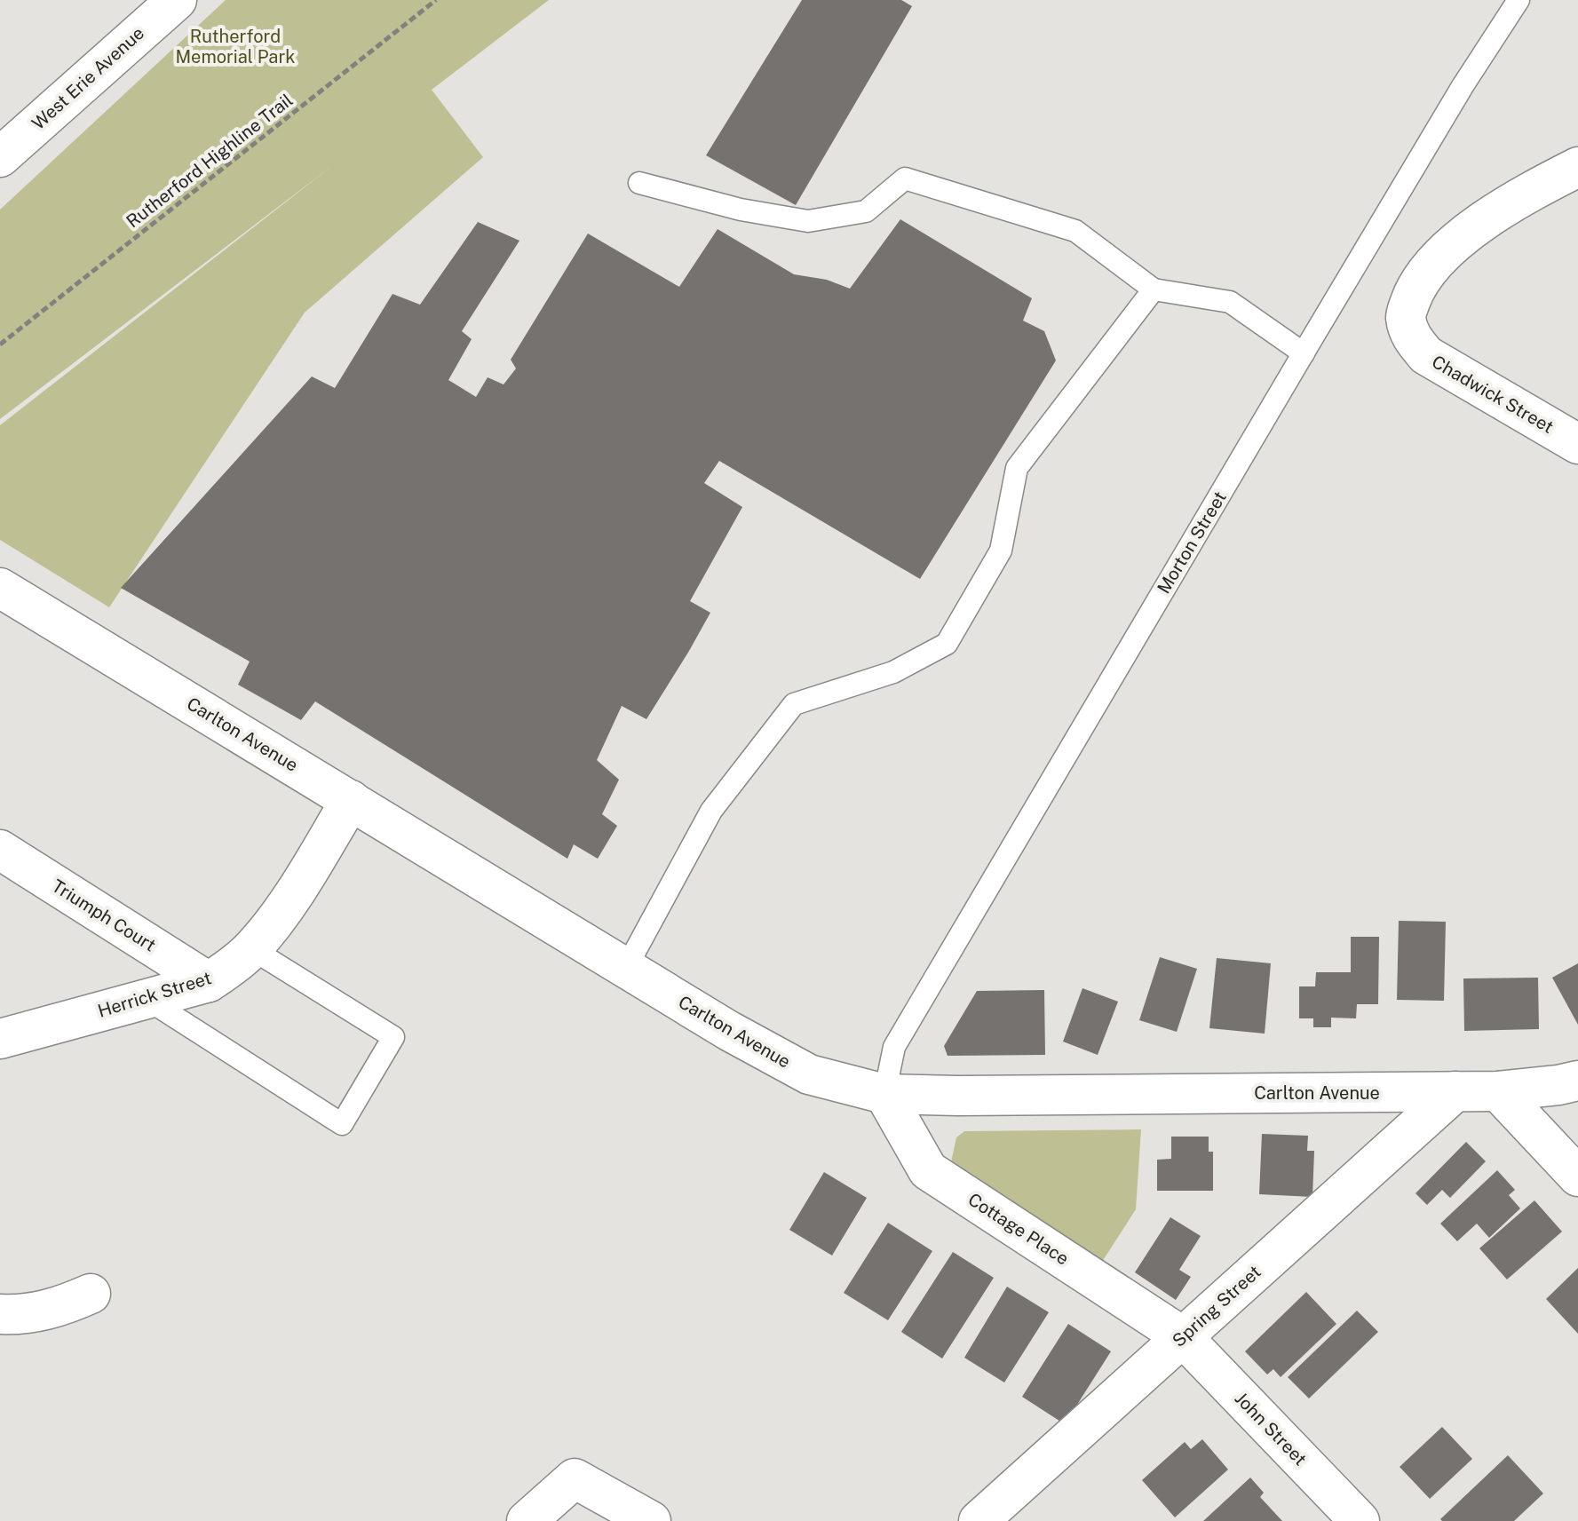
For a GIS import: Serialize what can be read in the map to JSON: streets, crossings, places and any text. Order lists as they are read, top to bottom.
{
  "streets": {
    "street": [
      "West Erie Avenue",
      "Chadwick Street",
      "Carlton Avenue",
      "Triumph Court",
      "Herrick Street",
      "Cottage Place",
      "Spring Street",
      "John Street"
    ],
    "lane": ["Morton Street"],
    "path": ["Rutherford Highline Trail"]
  },
  "crossings": [
    ["Morton Street", "Carlton Avenue"],
    ["Morton Street", "Cottage Place"],
    ["Carlton Avenue", "Herrick Street"],
    ["Carlton Avenue", "Cottage Place"],
    ["Carlton Avenue", "Spring Street"],
    ["Triumph Court", "Herrick Street"],
    ["Cottage Place", "Spring Street"],
    ["Cottage Place", "John Street"],
    ["Spring Street", "John Street"]
  ],
  "parks": ["Rutherford Memorial Park"]
}
